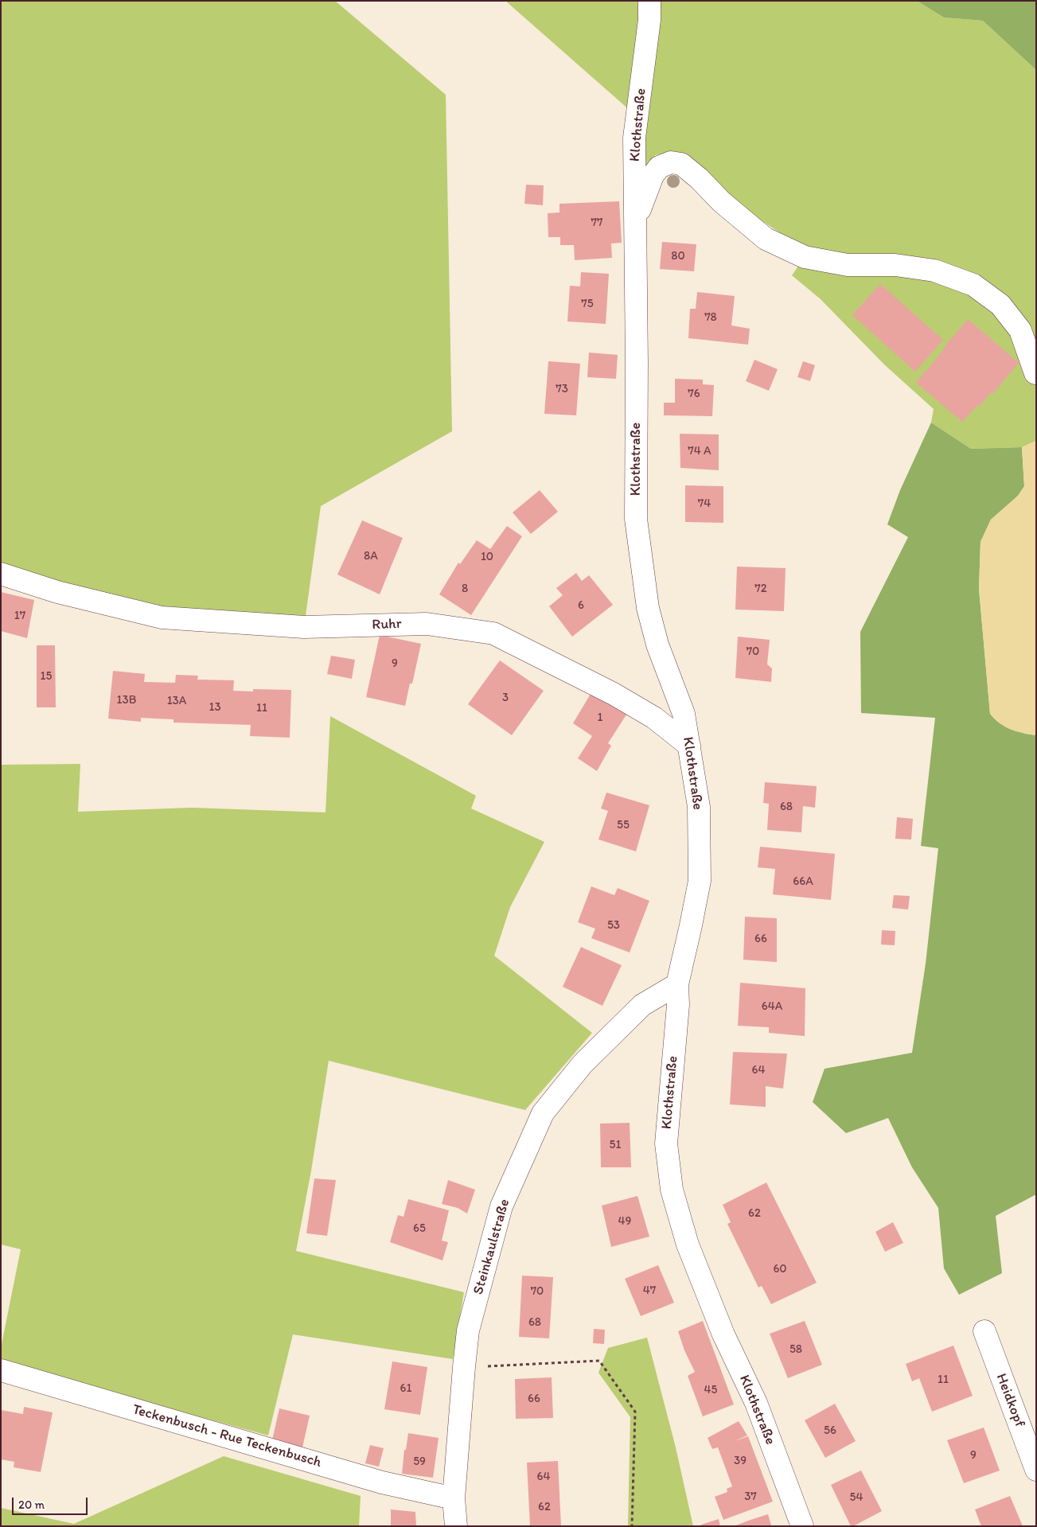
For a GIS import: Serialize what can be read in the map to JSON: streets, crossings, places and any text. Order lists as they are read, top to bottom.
{
  "streets": {
    "street": [
      "Klothstraße",
      "Ruhr",
      "Steinkaulstraße",
      "Heidkopf",
      "Teckenbusch - Rue Teckenbusch"
    ]
  },
  "crossings": [
    ["Klothstraße", "Ruhr"],
    ["Klothstraße", "Steinkaulstraße"],
    ["Steinkaulstraße", "Teckenbusch - Rue Teckenbusch"]
  ],
  "house_numbers": [
    "77",
    "80",
    "75",
    "78",
    "73",
    "76",
    "74 A",
    "74",
    "8A",
    "10",
    "8",
    "72",
    "6",
    "17",
    "70",
    "9",
    "15",
    "3",
    "13B",
    "13A",
    "13",
    "11",
    "1",
    "68",
    "55",
    "66A",
    "53",
    "66",
    "64A",
    "64",
    "51",
    "62",
    "49",
    "65",
    "60",
    "47",
    "70",
    "68",
    "58",
    "11",
    "61",
    "45",
    "66",
    "56",
    "9",
    "39",
    "59",
    "64",
    "37",
    "54",
    "62"
  ],
  "scale_bar": "20 m"
}
